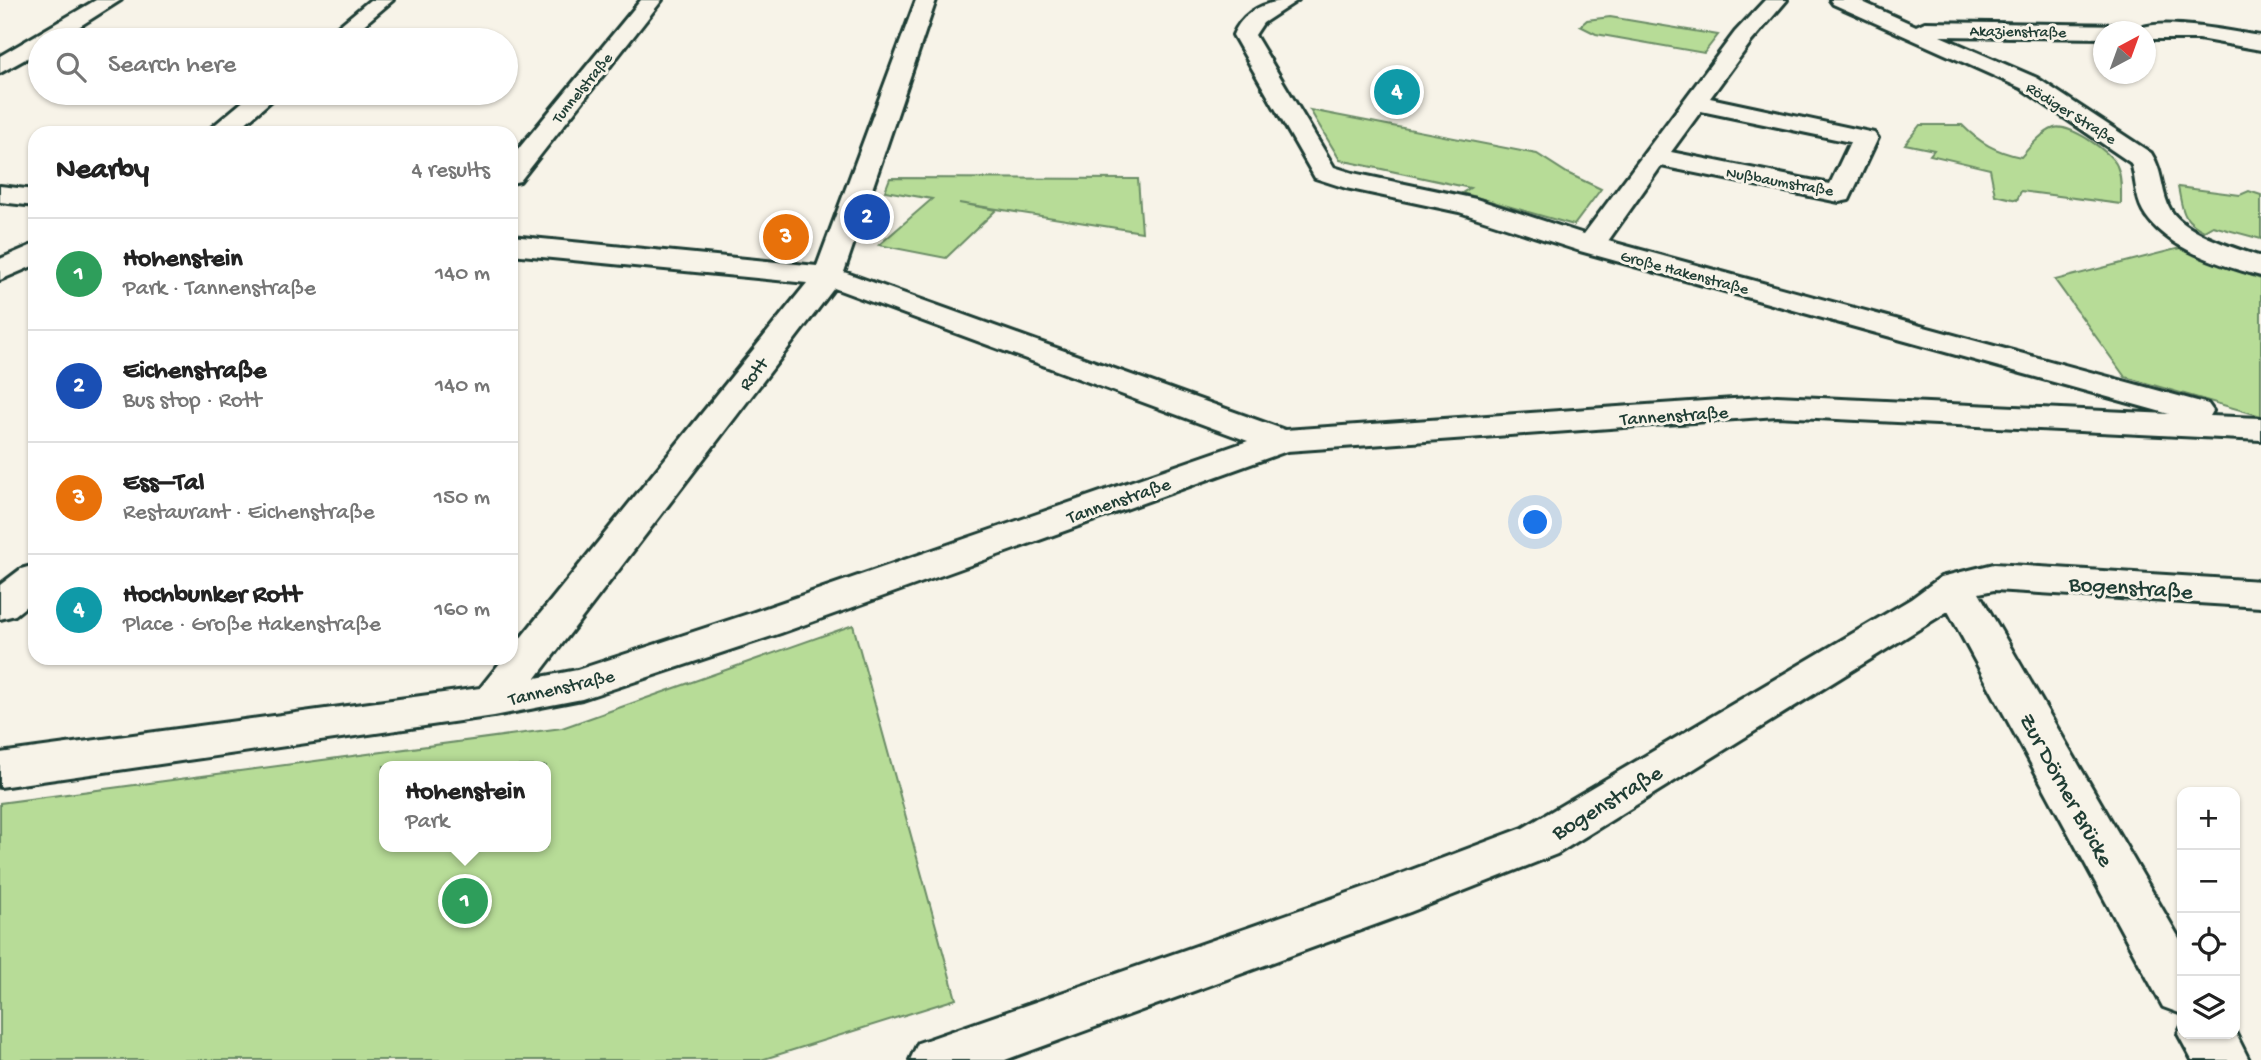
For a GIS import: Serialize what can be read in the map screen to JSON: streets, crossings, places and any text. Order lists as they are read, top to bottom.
{
  "streets": {
    "street": [
      "Akazienstraße",
      "Tunnelstraße",
      "Rödiger Straße",
      "Nußbaumstraße",
      "Große Hakenstraße",
      "Rott",
      "Tannenstraße",
      "Bogenstraße",
      "Zur Dörner Brücke"
    ]
  },
  "crossings": [
    ["Akazienstraße", "Rödiger Straße"],
    ["Große Hakenstraße", "Tannenstraße"],
    ["Rott", "Tannenstraße"],
    ["Bogenstraße", "Zur Dörner Brücke"]
  ],
  "north": "top right",
  "page": {
    "search": "Search here",
    "pins": [
      "4",
      "2",
      "3",
      "1"
    ],
    "heading": ["Nearby", "4 results"],
    "list": [
      {
        "mark": "1",
        "name": "Hohenstein",
        "note": "Park · Tannenstraße",
        "value": "140 m"
      },
      {
        "mark": "2",
        "name": "Eichenstraße",
        "note": "Bus stop · Rott",
        "value": "140 m"
      },
      {
        "mark": "3",
        "name": "Ess–Tal",
        "note": "Restaurant · Eichenstraße",
        "value": "150 m"
      },
      {
        "mark": "4",
        "name": "Hochbunker Rott",
        "note": "Place · Große Hakenstraße",
        "value": "160 m"
      }
    ],
    "popup": ["Hohenstein", "Park"],
    "map_buttons": ["+", "−"]
  }
}
